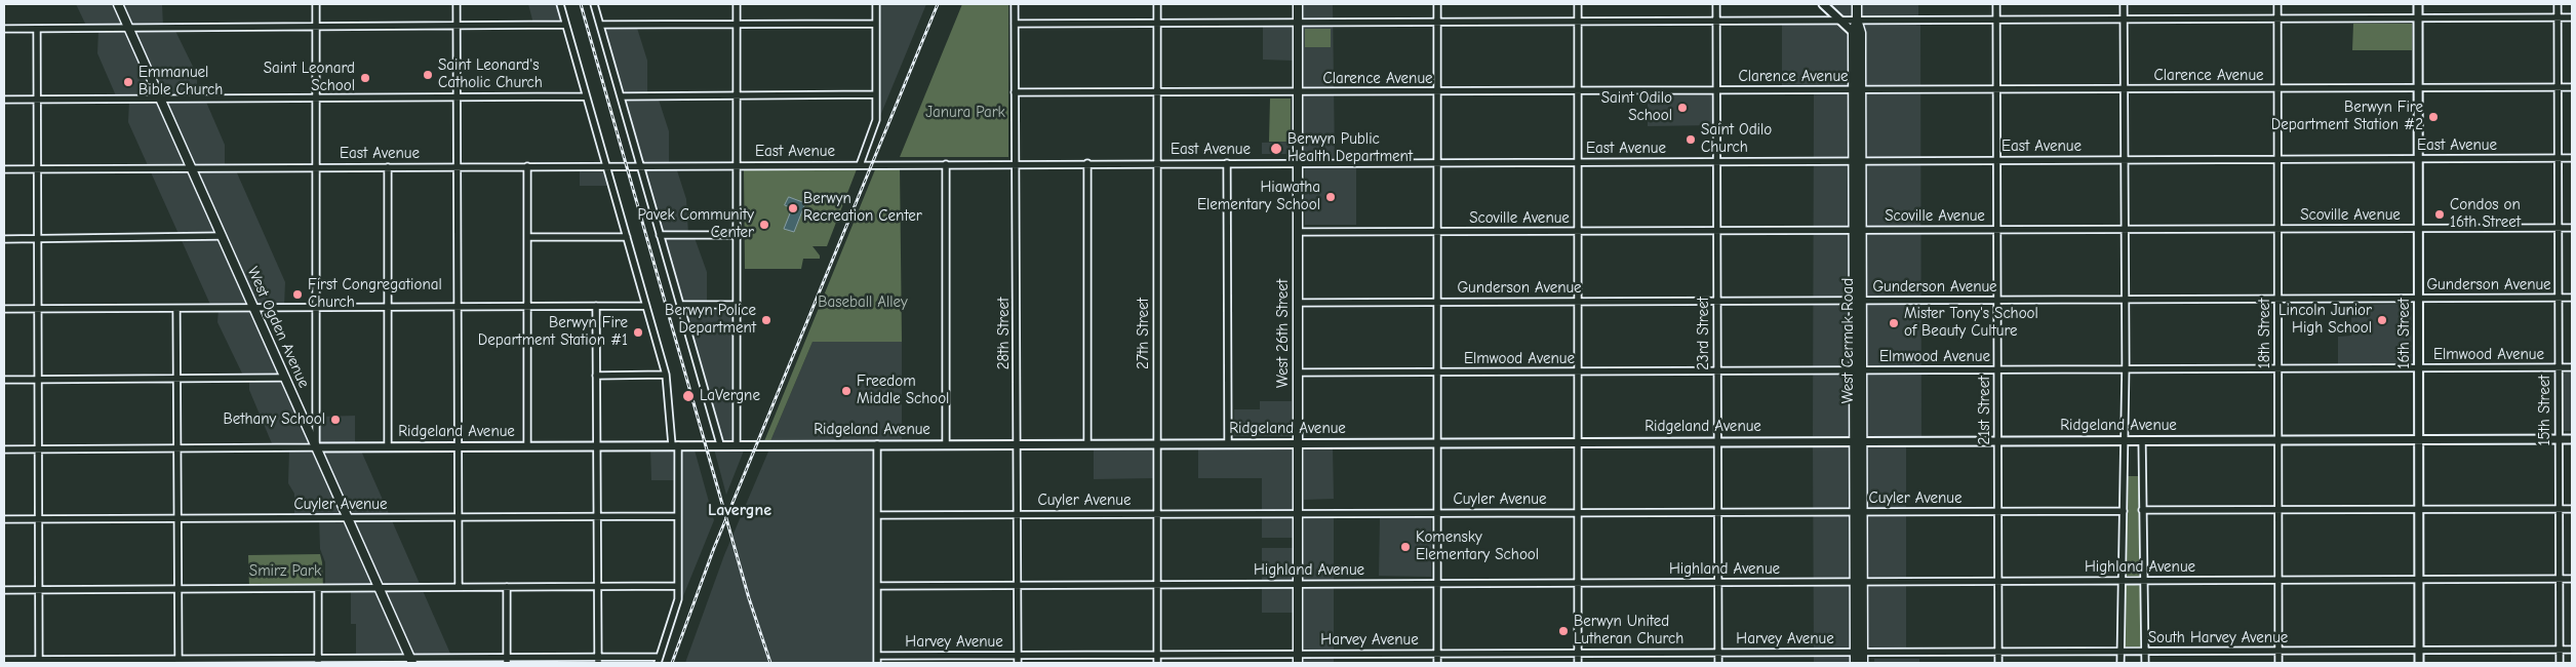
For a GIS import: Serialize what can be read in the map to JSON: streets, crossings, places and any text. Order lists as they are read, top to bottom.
{
  "streets": {
    "main road": ["West Ogden Avenue", "West 26th Street", "West Cermak Road"],
    "street": [
      "Clarence Avenue",
      "East Avenue",
      "Scoville Avenue",
      "Gunderson Avenue",
      "28th Street",
      "27th Street",
      "23rd Street",
      "18th Street",
      "16th Street",
      "Elmwood Avenue",
      "21st Street",
      "15th Street",
      "Ridgeland Avenue",
      "Cuyler Avenue",
      "Highland Avenue",
      "South Harvey Avenue",
      "Harvey Avenue"
    ]
  },
  "crossings": [
    ["Clarence Avenue", "28th Street"],
    ["Clarence Avenue", "27th Street"],
    ["Clarence Avenue", "West 26th Street"],
    ["Clarence Avenue", "23rd Street"],
    ["Clarence Avenue", "18th Street"],
    ["Clarence Avenue", "16th Street"],
    ["Clarence Avenue", "West Cermak Road"],
    ["Clarence Avenue", "21st Street"],
    ["Clarence Avenue", "15th Street"],
    ["East Avenue", "West Ogden Avenue"],
    ["East Avenue", "28th Street"],
    ["East Avenue", "27th Street"],
    ["East Avenue", "West 26th Street"],
    ["East Avenue", "23rd Street"],
    ["East Avenue", "18th Street"],
    ["East Avenue", "16th Street"],
    ["East Avenue", "West Cermak Road"],
    ["East Avenue", "21st Street"],
    ["East Avenue", "15th Street"],
    ["Scoville Avenue", "West 26th Street"],
    ["Scoville Avenue", "23rd Street"],
    ["Scoville Avenue", "18th Street"],
    ["Scoville Avenue", "16th Street"],
    ["Scoville Avenue", "West Cermak Road"],
    ["Scoville Avenue", "21st Street"],
    ["Scoville Avenue", "15th Street"],
    ["Gunderson Avenue", "West 26th Street"],
    ["Gunderson Avenue", "23rd Street"],
    ["Gunderson Avenue", "18th Street"],
    ["Gunderson Avenue", "16th Street"],
    ["Gunderson Avenue", "West Cermak Road"],
    ["Gunderson Avenue", "21st Street"],
    ["Gunderson Avenue", "15th Street"],
    ["West Ogden Avenue", "Ridgeland Avenue"],
    ["West Ogden Avenue", "Cuyler Avenue"],
    ["28th Street", "Ridgeland Avenue"],
    ["28th Street", "Cuyler Avenue"],
    ["28th Street", "Highland Avenue"],
    ["28th Street", "Harvey Avenue"],
    ["27th Street", "Ridgeland Avenue"],
    ["27th Street", "Cuyler Avenue"],
    ["27th Street", "Highland Avenue"],
    ["27th Street", "Harvey Avenue"],
    ["West 26th Street", "Elmwood Avenue"],
    ["West 26th Street", "Ridgeland Avenue"],
    ["West 26th Street", "Cuyler Avenue"],
    ["West 26th Street", "Highland Avenue"],
    ["West 26th Street", "Harvey Avenue"],
    ["23rd Street", "Elmwood Avenue"],
    ["23rd Street", "Ridgeland Avenue"],
    ["23rd Street", "Cuyler Avenue"],
    ["23rd Street", "Highland Avenue"],
    ["23rd Street", "Harvey Avenue"],
    ["18th Street", "Elmwood Avenue"],
    ["18th Street", "Ridgeland Avenue"],
    ["18th Street", "Highland Avenue"],
    ["18th Street", "South Harvey Avenue"],
    ["16th Street", "Elmwood Avenue"],
    ["16th Street", "Ridgeland Avenue"],
    ["16th Street", "Highland Avenue"],
    ["16th Street", "South Harvey Avenue"],
    ["West Cermak Road", "Elmwood Avenue"],
    ["West Cermak Road", "Ridgeland Avenue"],
    ["West Cermak Road", "Cuyler Avenue"],
    ["West Cermak Road", "Highland Avenue"],
    ["West Cermak Road", "South Harvey Avenue"],
    ["West Cermak Road", "Harvey Avenue"],
    ["Elmwood Avenue", "21st Street"],
    ["Elmwood Avenue", "15th Street"],
    ["21st Street", "Ridgeland Avenue"],
    ["21st Street", "Cuyler Avenue"],
    ["21st Street", "Highland Avenue"],
    ["21st Street", "South Harvey Avenue"],
    ["15th Street", "Ridgeland Avenue"],
    ["15th Street", "Highland Avenue"],
    ["15th Street", "South Harvey Avenue"],
    ["South Harvey Avenue", "Harvey Avenue"]
  ],
  "districts": ["Lavergne"],
  "parks": ["Janura Park", "Baseball Alley", "Smirz Park"],
  "places": [
    "Saint Leonard's Catholic Church",
    "Saint Leonard School",
    "Emmanuel Bible Church",
    "Saint Odilo School",
    "Berwyn Fire Department Station #2",
    "Saint Odilo Church",
    "Berwyn Public Health Department",
    "Hiawatha Elementary School",
    "Berwyn Recreation Center",
    "Condos on 16th Street",
    "Pavek Community Center",
    "First Congregational Church",
    "Berwyn Police Department",
    "Lincoln Junior High School",
    "Mister Tony's School of Beauty Culture",
    "Berwyn Fire Department Station #1",
    "Freedom Middle School",
    "LaVergne",
    "Bethany School",
    "Komensky Elementary School",
    "Berwyn United Lutheran Church"
  ]
}
